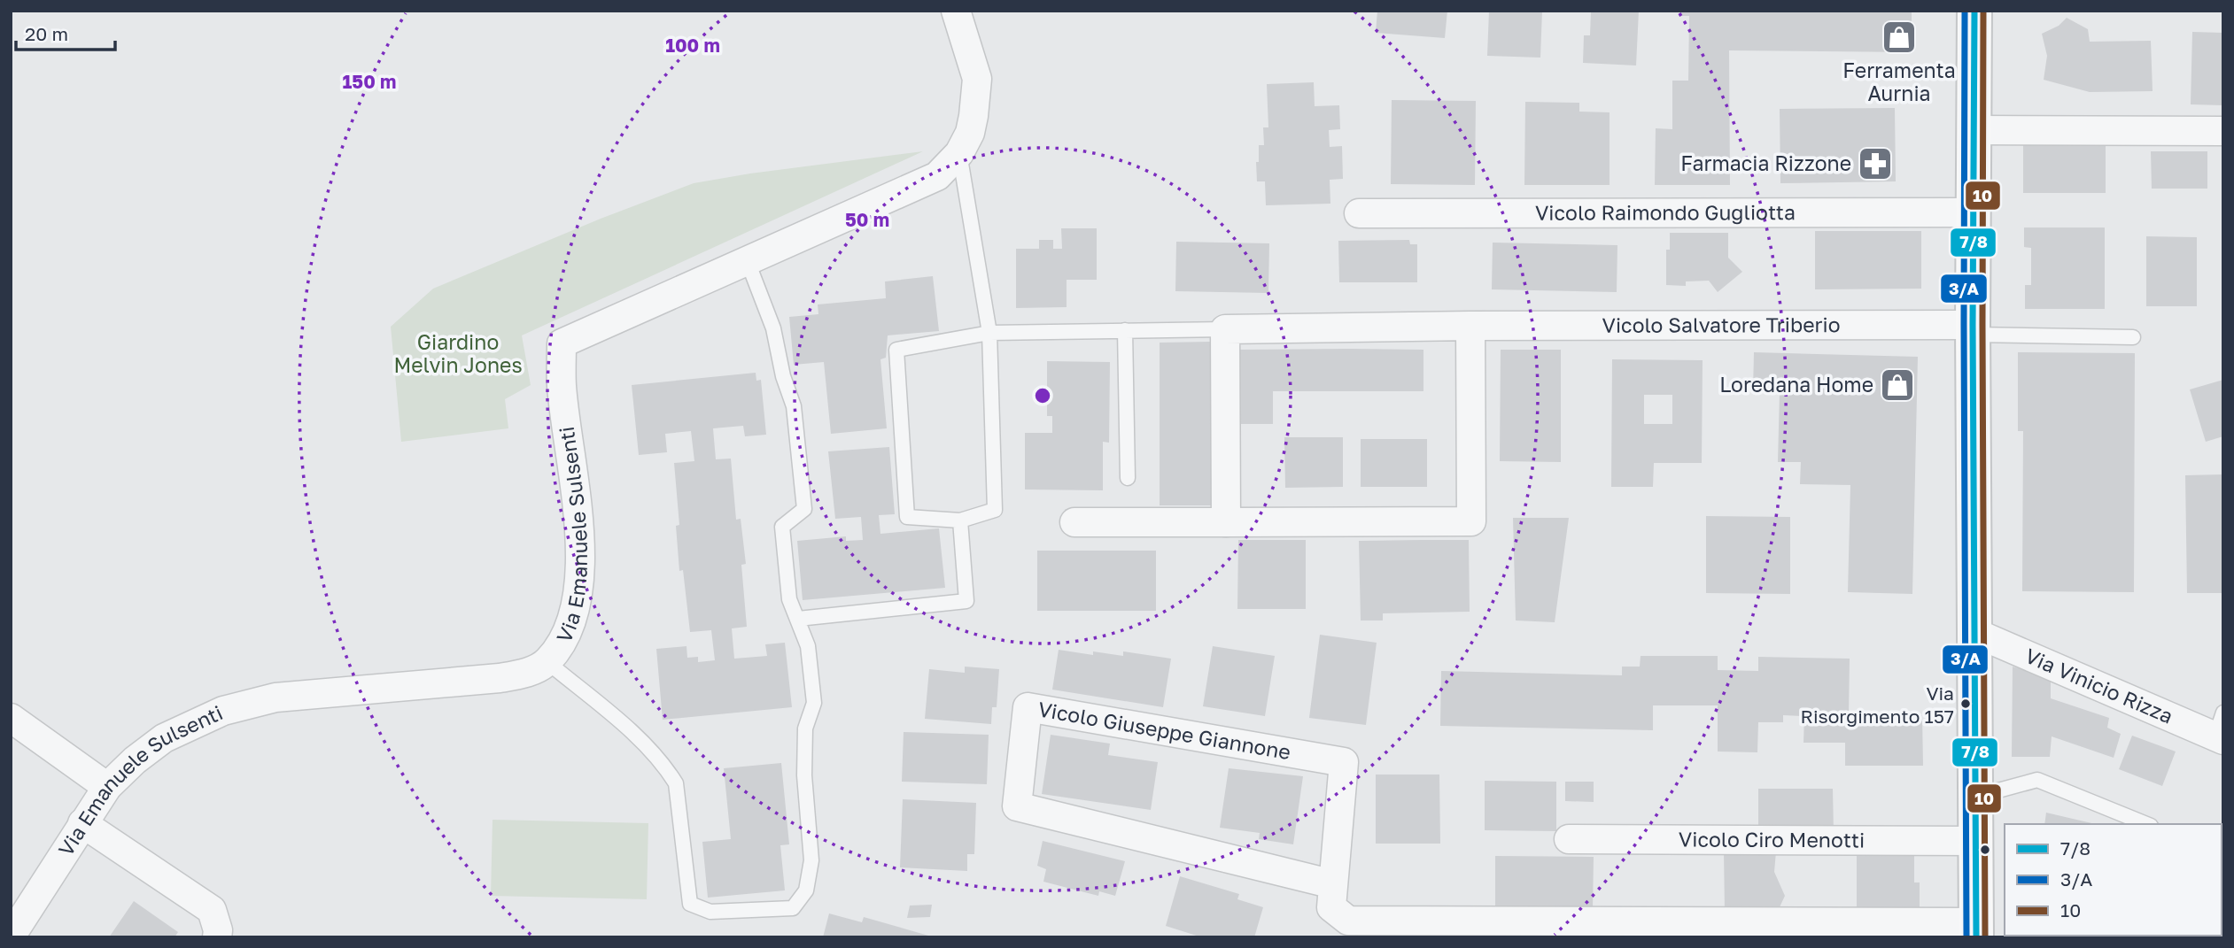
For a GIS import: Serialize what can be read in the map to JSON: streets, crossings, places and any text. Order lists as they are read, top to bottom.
{
  "streets": {
    "street": [
      "Vicolo Raimondo Gugliotta",
      "Vicolo Salvatore Triberio",
      "Via Emanuele Sulsenti",
      "Via Vinicio Rizza",
      "Vicolo Giuseppe Giannone",
      "Vicolo Ciro Menotti"
    ]
  },
  "parks": ["Giardino Melvin Jones"],
  "places": {
    "shop": ["Ferramenta Aurnia", "Loredana Home"],
    "pharmacy": ["Farmacia Rizzone"],
    "other": ["Via Risorgimento 157"]
  },
  "lines": ["transit line 7/8", "transit line 3/A", "transit line 10"],
  "legend": ["7/8", "3/A", "10"],
  "scale_bar": "20 m",
  "rings": ["100 m", "150 m", "50 m"]
}
